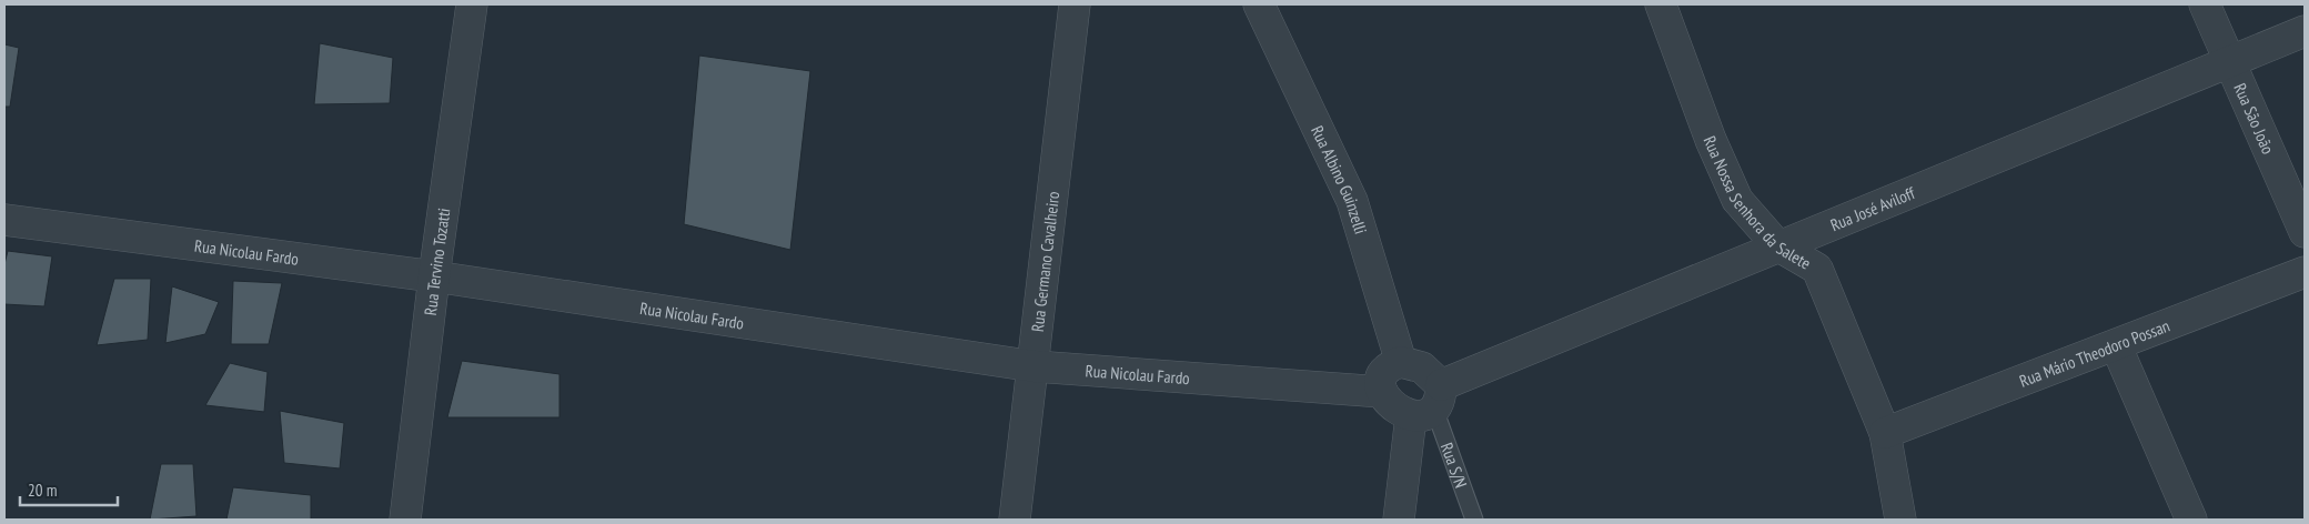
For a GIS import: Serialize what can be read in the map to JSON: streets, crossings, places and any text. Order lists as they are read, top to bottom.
{
  "streets": {
    "street": [
      "Rua São João",
      "Rua Albino Guinzelli",
      "Rua Nossa Senhora da Salete",
      "Rua José Aviloff",
      "Rua Nicolau Fardo",
      "Rua Tervino Tozatti",
      "Rua Germano Cavalheiro",
      "Rua Mário Theodoro Possan"
    ],
    "lane": ["Rua S/N"]
  },
  "crossings": [
    ["Rua São João", "Rua José Aviloff"],
    ["Rua Albino Guinzelli", "Rua José Aviloff"],
    ["Rua Albino Guinzelli", "Rua Nicolau Fardo"],
    ["Rua Albino Guinzelli", "Rua S/N"],
    ["Rua Nossa Senhora da Salete", "Rua José Aviloff"],
    ["Rua Nossa Senhora da Salete", "Rua Mário Theodoro Possan"],
    ["Rua José Aviloff", "Rua Nicolau Fardo"],
    ["Rua José Aviloff", "Rua S/N"],
    ["Rua Nicolau Fardo", "Rua Tervino Tozatti"],
    ["Rua Nicolau Fardo", "Rua Germano Cavalheiro"],
    ["Rua Nicolau Fardo", "Rua S/N"]
  ],
  "scale_bar": "20 m"
}
